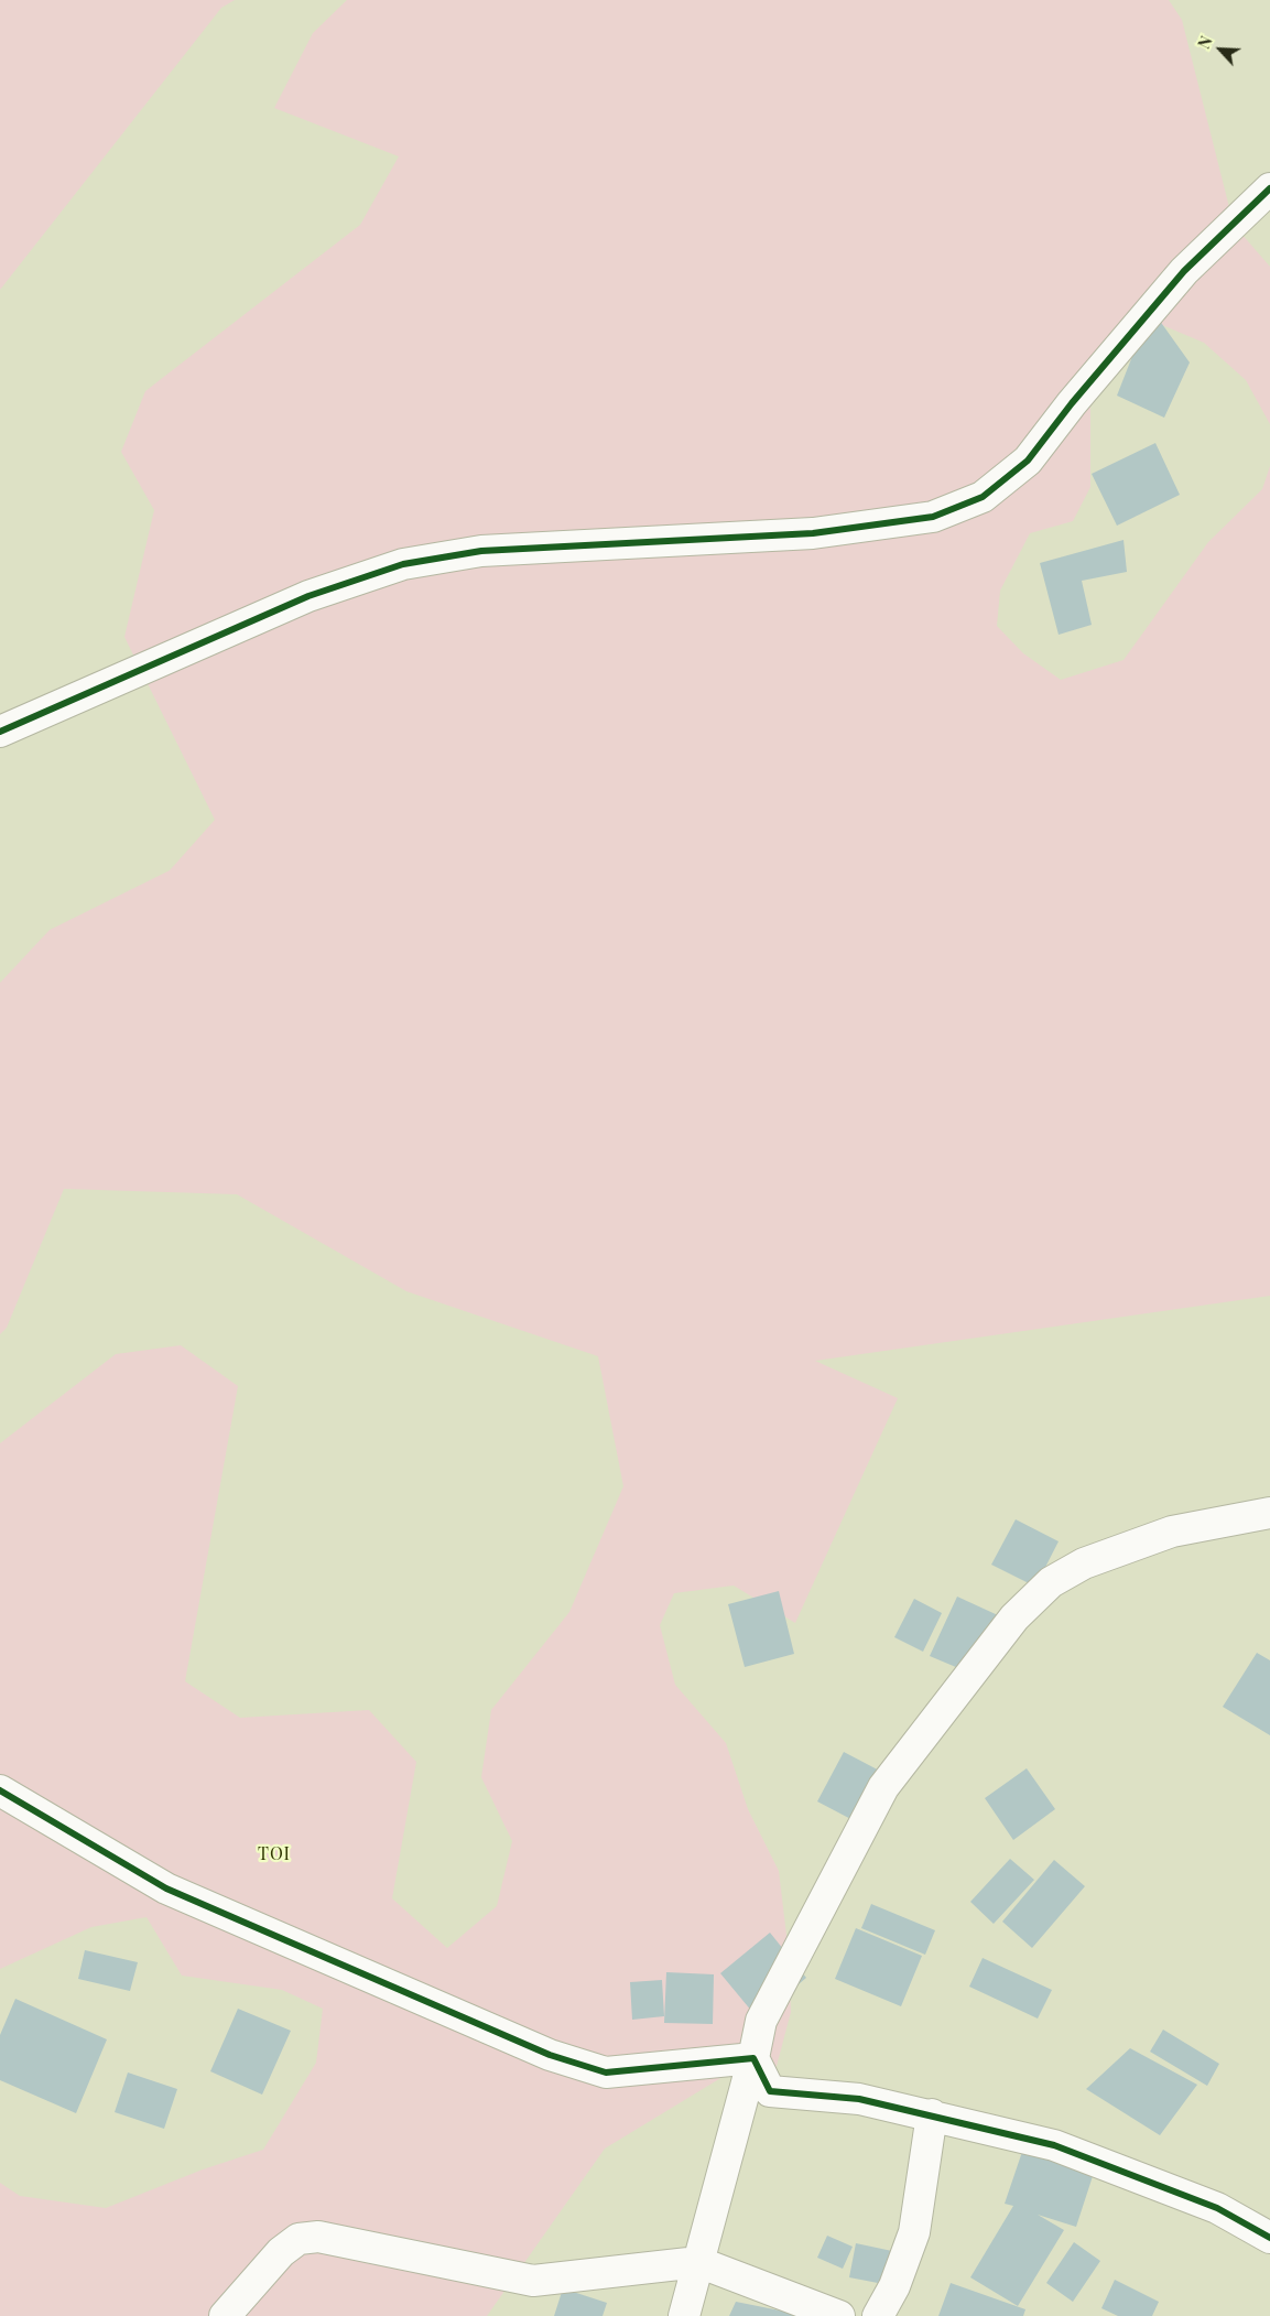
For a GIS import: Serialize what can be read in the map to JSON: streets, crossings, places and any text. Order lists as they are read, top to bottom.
{
  "districts": ["TOI"],
  "north": "top left"
}
